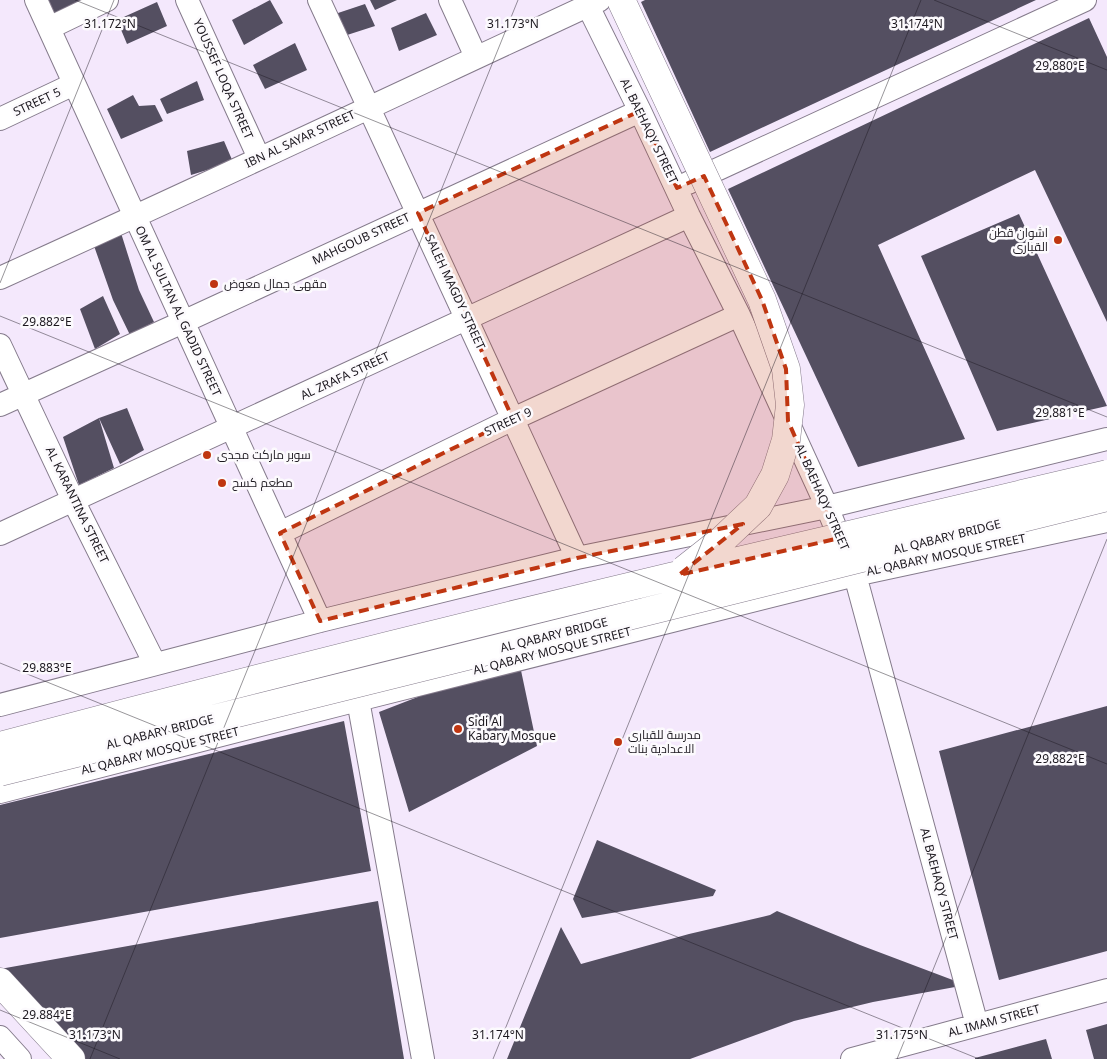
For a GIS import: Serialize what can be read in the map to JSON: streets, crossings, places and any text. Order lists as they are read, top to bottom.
{
  "streets": {
    "main road": ["AL QABARY BRIDGE"],
    "street": [
      "YOUSSEF LOQA STREET",
      "STREET 5",
      "AL BAEHAQY STREET",
      "IBN AL SAYAR STREET",
      "MAHGOUB STREET",
      "SALEH MAGDY STREET",
      "OM AL SULTAN AL GADID STREET",
      "AL ZRAFA STREET",
      "STREET 9",
      "AL KARANTINA STREET",
      "AL QABARY MOSQUE STREET",
      "AL IMAM STREET"
    ]
  },
  "crossings": [
    ["YOUSSEF LOQA STREET", "IBN AL SAYAR STREET"],
    ["STREET 5", "OM AL SULTAN AL GADID STREET"],
    ["AL BAEHAQY STREET", "IBN AL SAYAR STREET"],
    ["AL BAEHAQY STREET", "MAHGOUB STREET"],
    ["AL BAEHAQY STREET", "AL ZRAFA STREET"],
    ["AL BAEHAQY STREET", "STREET 9"],
    ["AL BAEHAQY STREET", "AL QABARY MOSQUE STREET"],
    ["AL BAEHAQY STREET", "AL IMAM STREET"],
    ["IBN AL SAYAR STREET", "SALEH MAGDY STREET"],
    ["IBN AL SAYAR STREET", "OM AL SULTAN AL GADID STREET"],
    ["MAHGOUB STREET", "SALEH MAGDY STREET"],
    ["MAHGOUB STREET", "OM AL SULTAN AL GADID STREET"],
    ["MAHGOUB STREET", "AL KARANTINA STREET"],
    ["SALEH MAGDY STREET", "AL ZRAFA STREET"],
    ["SALEH MAGDY STREET", "STREET 9"],
    ["OM AL SULTAN AL GADID STREET", "AL ZRAFA STREET"],
    ["OM AL SULTAN AL GADID STREET", "STREET 9"],
    ["AL ZRAFA STREET", "AL KARANTINA STREET"]
  ],
  "places": [
    "اشوان قطن القبارى",
    "مقهى جمال معوض",
    "سوبر ماركت مجدى",
    "مطعم كسح",
    "Sidi Al Kabary Mosque",
    "مدرسة للقبارى الاعدادية بنات"
  ],
  "coordinates": [
    "31.172°N",
    "31.173°N",
    "31.174°N",
    "29.880°E",
    "29.882°E",
    "29.881°E",
    "29.883°E",
    "29.884°E",
    "31.175°N"
  ]
}
